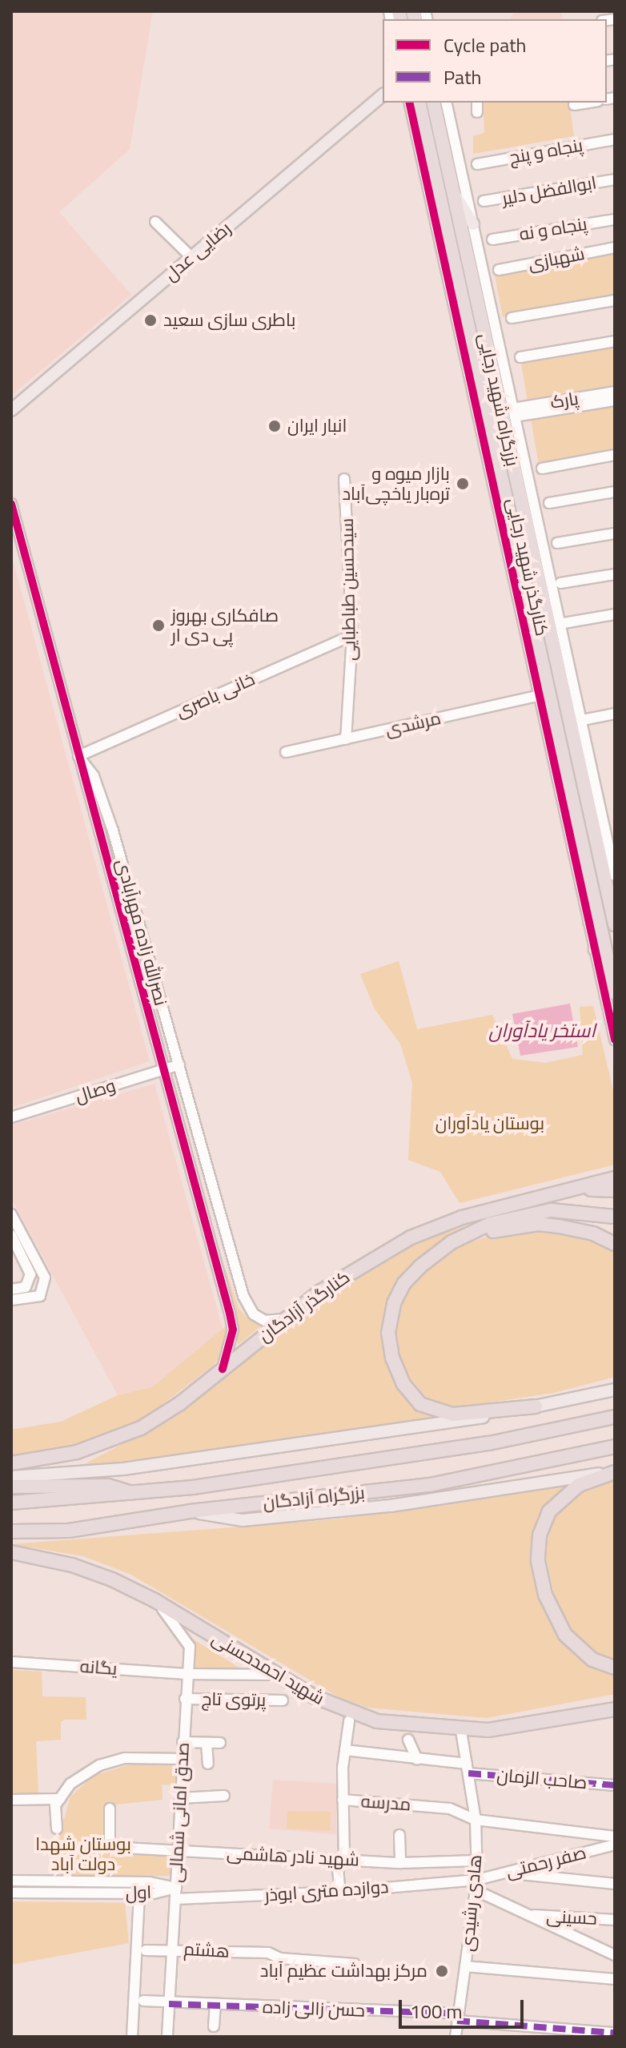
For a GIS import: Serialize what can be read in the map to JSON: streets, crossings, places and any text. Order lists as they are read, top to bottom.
{
  "streets": {
    "highway": [
      "بزرگراه شهید رجایی",
      "کنارگذر آزادگان",
      "بزرگراه آزادگان",
      "شهید احمدحسنی"
    ],
    "main road": ["رضایی عدل"],
    "street": [
      "پنجاه و پنج",
      "ابوالفضل دلیر",
      "پنجاه و نه",
      "شهبازی",
      "پارک",
      "کنارگذر شهید رجایی",
      "سیدحسین طباطبایی",
      "خانی باصری",
      "مرشدی",
      "نصرالله زاده مهرآبادی",
      "وصال",
      "یگانه",
      "پرتوی تاج",
      "صاحب الزمان",
      "مدرسه",
      "صدق امانی شمالی",
      "شهید نادر هاشمی",
      "صفر رحمتی",
      "دوازده متری ابوذر",
      "اول",
      "هادی رشیدی",
      "حسینی",
      "هشتم",
      "حسن زالی زاده"
    ]
  },
  "crossings": [
    ["پارک", "کنارگذر شهید رجایی"],
    ["کنارگذر شهید رجایی", "مرشدی"],
    ["سیدحسین طباطبایی", "خانی باصری"],
    ["سیدحسین طباطبایی", "مرشدی"],
    ["خانی باصری", "نصرالله زاده مهرآبادی"],
    ["نصرالله زاده مهرآبادی", "وصال"],
    ["نصرالله زاده مهرآبادی", "کنارگذر آزادگان"],
    ["یگانه", "شهید احمدحسنی"],
    ["یگانه", "صدق امانی شمالی"],
    ["شهید احمدحسنی", "صدق امانی شمالی"],
    ["شهید احمدحسنی", "هادی رشیدی"],
    ["پرتوی تاج", "صدق امانی شمالی"],
    ["صاحب الزمان", "مدرسه"],
    ["صاحب الزمان", "هادی رشیدی"],
    ["مدرسه", "هادی رشیدی"],
    ["صدق امانی شمالی", "شهید نادر هاشمی"],
    ["صدق امانی شمالی", "دوازده متری ابوذر"],
    ["صدق امانی شمالی", "اول"],
    ["صدق امانی شمالی", "هشتم"],
    ["صدق امانی شمالی", "حسن زالی زاده"],
    ["شهید نادر هاشمی", "هادی رشیدی"],
    ["صفر رحمتی", "دوازده متری ابوذر"],
    ["صفر رحمتی", "هادی رشیدی"],
    ["دوازده متری ابوذر", "اول"],
    ["دوازده متری ابوذر", "هادی رشیدی"],
    ["هادی رشیدی", "حسن زالی زاده"]
  ],
  "water": ["استخر یادآوران"],
  "parks": ["بوستان یادآوران", "بوستان شهدا دولت آباد"],
  "places": [
    "باطری سازی سعید",
    "انبار ایران",
    "بازار میوه و تره‌بار یاخچی‌آباد",
    "صافکاری بهروز پی دی ار",
    "مرکز بهداشت عظیم آباد"
  ],
  "legend": ["Cycle path", "Path"],
  "scale_bar": "100 m"
}
